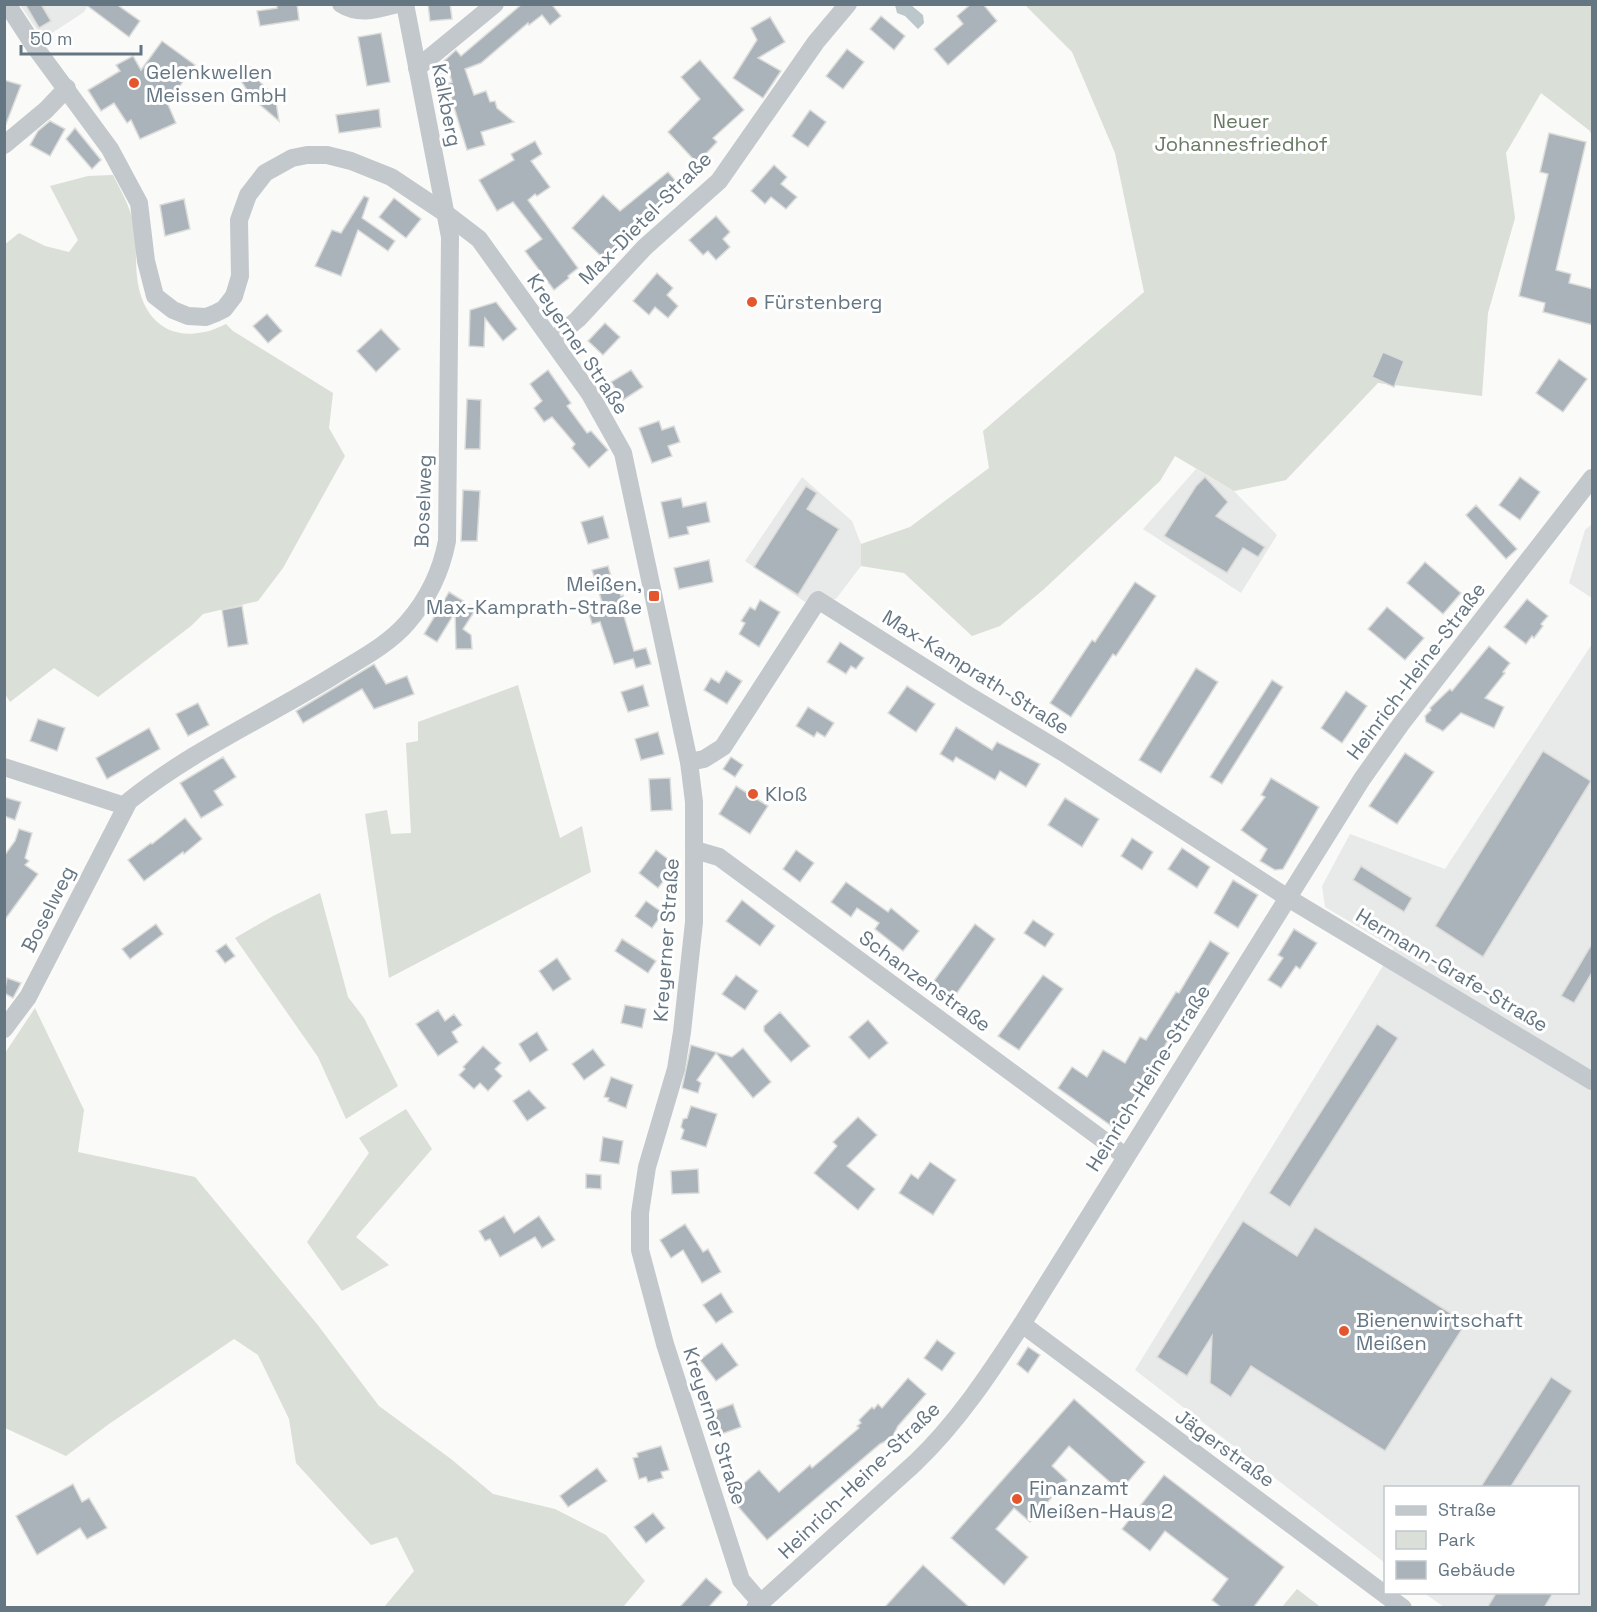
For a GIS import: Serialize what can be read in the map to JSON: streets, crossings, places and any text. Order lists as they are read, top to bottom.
{
  "streets": {
    "street": [
      "Kalkberg",
      "Max-Dietel-Straße",
      "Kreyerner Straße",
      "Boselweg",
      "Heinrich-Heine-Straße",
      "Max-Kamprath-Straße",
      "Hermann-Grafe-Straße",
      "Schanzenstraße",
      "Jägerstraße"
    ]
  },
  "crossings": [
    ["Kalkberg", "Kreyerner Straße"],
    ["Kalkberg", "Boselweg"],
    ["Max-Dietel-Straße", "Kreyerner Straße"],
    ["Kreyerner Straße", "Boselweg"],
    ["Kreyerner Straße", "Heinrich-Heine-Straße"],
    ["Kreyerner Straße", "Max-Kamprath-Straße"],
    ["Kreyerner Straße", "Schanzenstraße"],
    ["Heinrich-Heine-Straße", "Max-Kamprath-Straße"],
    ["Heinrich-Heine-Straße", "Hermann-Grafe-Straße"],
    ["Heinrich-Heine-Straße", "Schanzenstraße"],
    ["Heinrich-Heine-Straße", "Jägerstraße"],
    ["Max-Kamprath-Straße", "Hermann-Grafe-Straße"]
  ],
  "parks": ["Neuer Johannesfriedhof"],
  "places": {
    "other": [
      "Gelenkwellen Meissen GmbH",
      "Fürstenberg",
      "Kloß",
      "Bienenwirtschaft Meißen",
      "Finanzamt Meißen-Haus 2"
    ],
    "transit": ["Meißen, Max-Kamprath-Straße"]
  },
  "legend": ["Straße", "Park", "Gebäude"],
  "scale_bar": "50 m"
}
